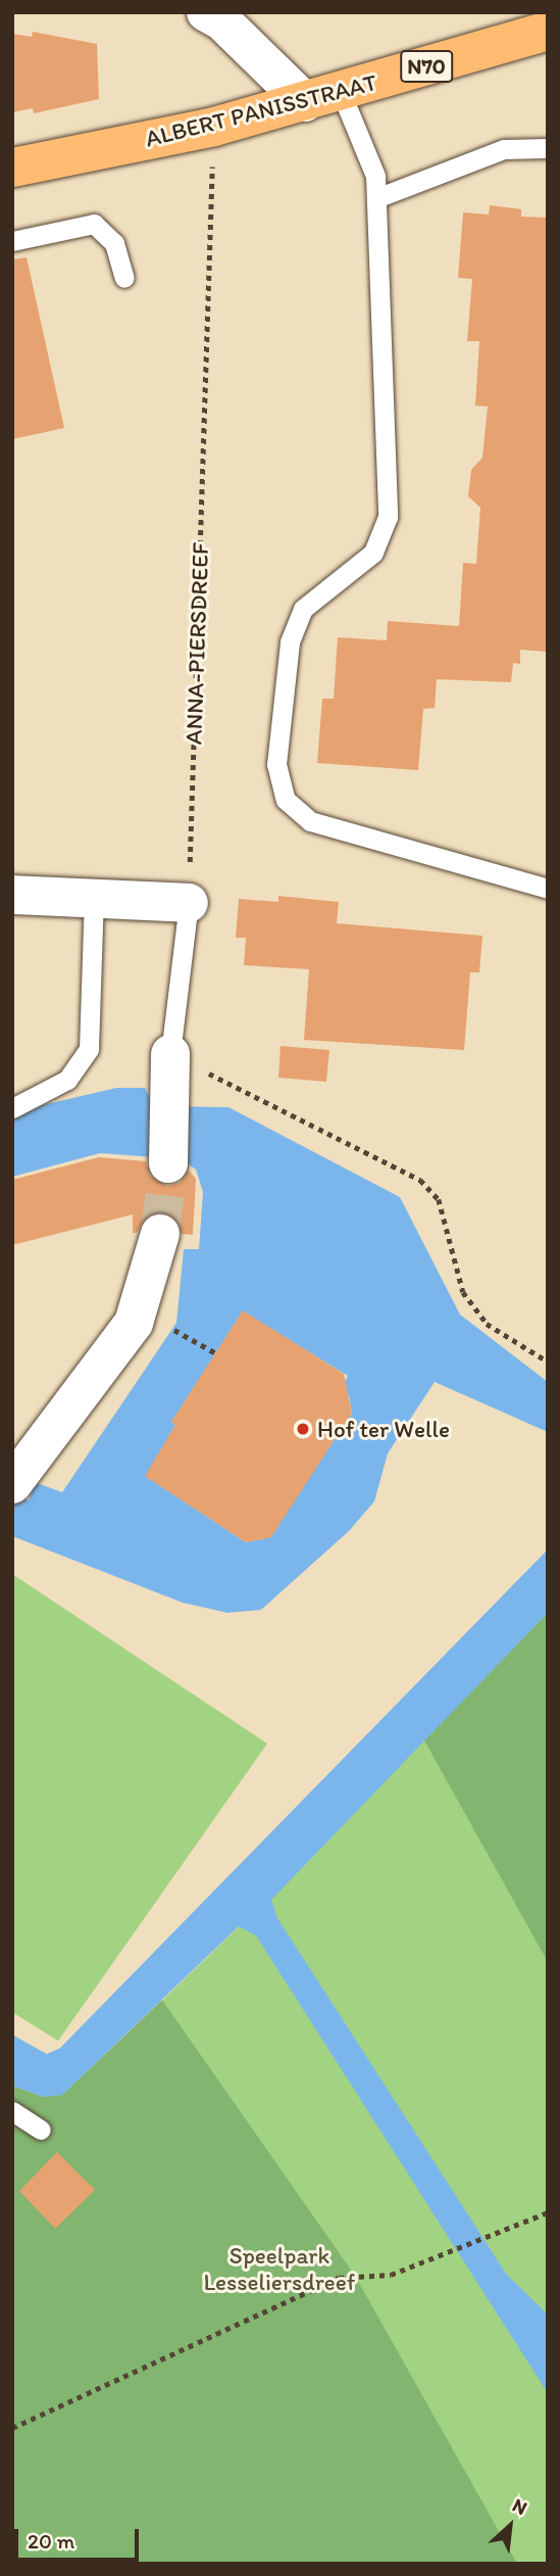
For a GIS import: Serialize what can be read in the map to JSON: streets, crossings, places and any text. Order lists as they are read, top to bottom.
{
  "streets": {
    "main road": ["N70", "ALBERT PANISSTRAAT"],
    "path": ["ANNA-PIERSDREEF"]
  },
  "crossings": [
    ["ALBERT PANISSTRAAT", "ANNA-PIERSDREEF"]
  ],
  "parks": ["Speelpark Lesseliersdreef"],
  "places": ["Hof ter Welle"],
  "scale_bar": "20 m",
  "north": "top right"
}
